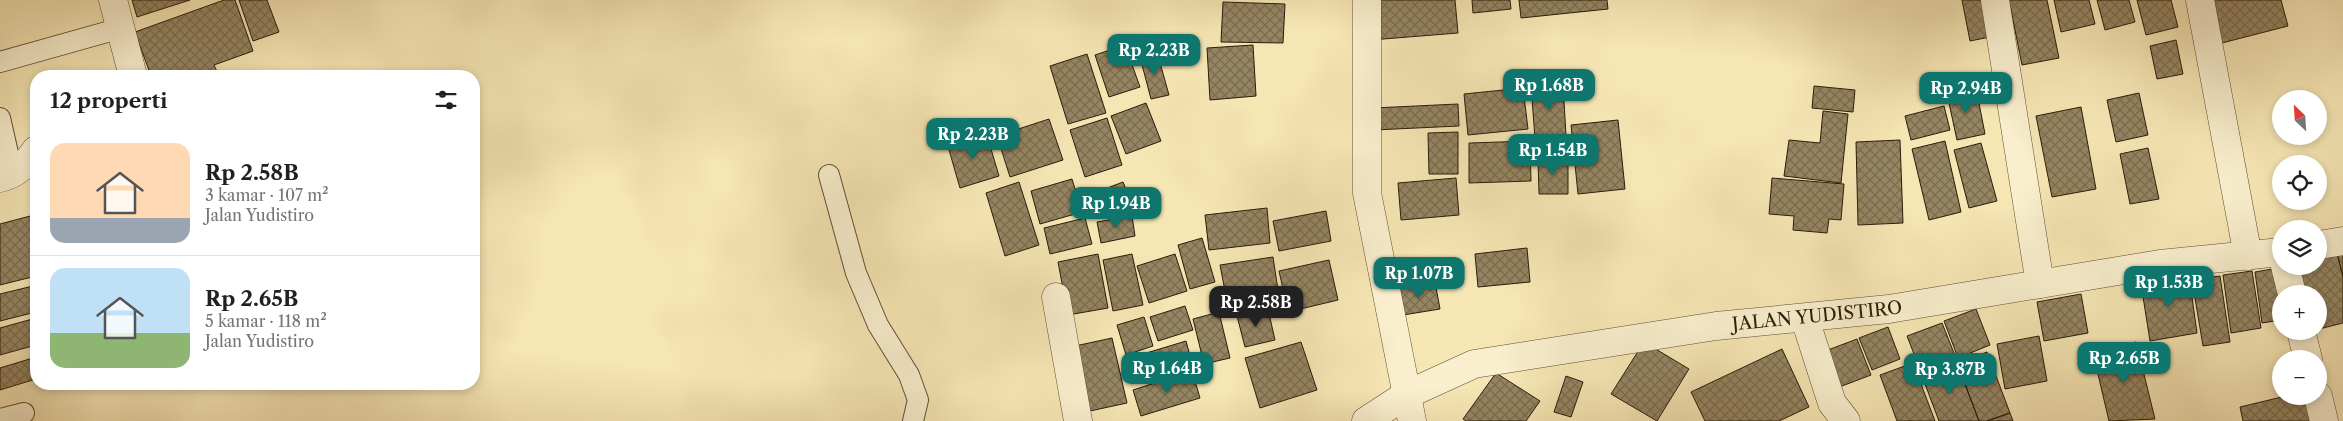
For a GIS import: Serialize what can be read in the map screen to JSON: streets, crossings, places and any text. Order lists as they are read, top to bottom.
{
  "streets": {
    "street": ["JALAN YUDISTIRO"]
  },
  "north": "top left",
  "page": {
    "price": [
      "Rp 2.23B",
      "Rp 1.68B",
      "Rp 2.94B",
      "Rp 2.23B",
      "Rp 1.54B",
      "Rp 1.94B",
      "Rp 1.07B",
      "Rp 1.53B",
      "Rp 2.58B",
      "Rp 2.65B",
      "Rp 1.64B",
      "Rp 3.87B"
    ],
    "heading": "12 properti",
    "map_buttons": ["+", "−"],
    "list": [
      {
        "name": "Rp 2.58B",
        "note": "3 kamar · 107 m² · Jalan Yudistiro"
      },
      {
        "name": "Rp 2.65B",
        "note": "5 kamar · 118 m² · Jalan Yudistiro"
      }
    ]
  }
}
